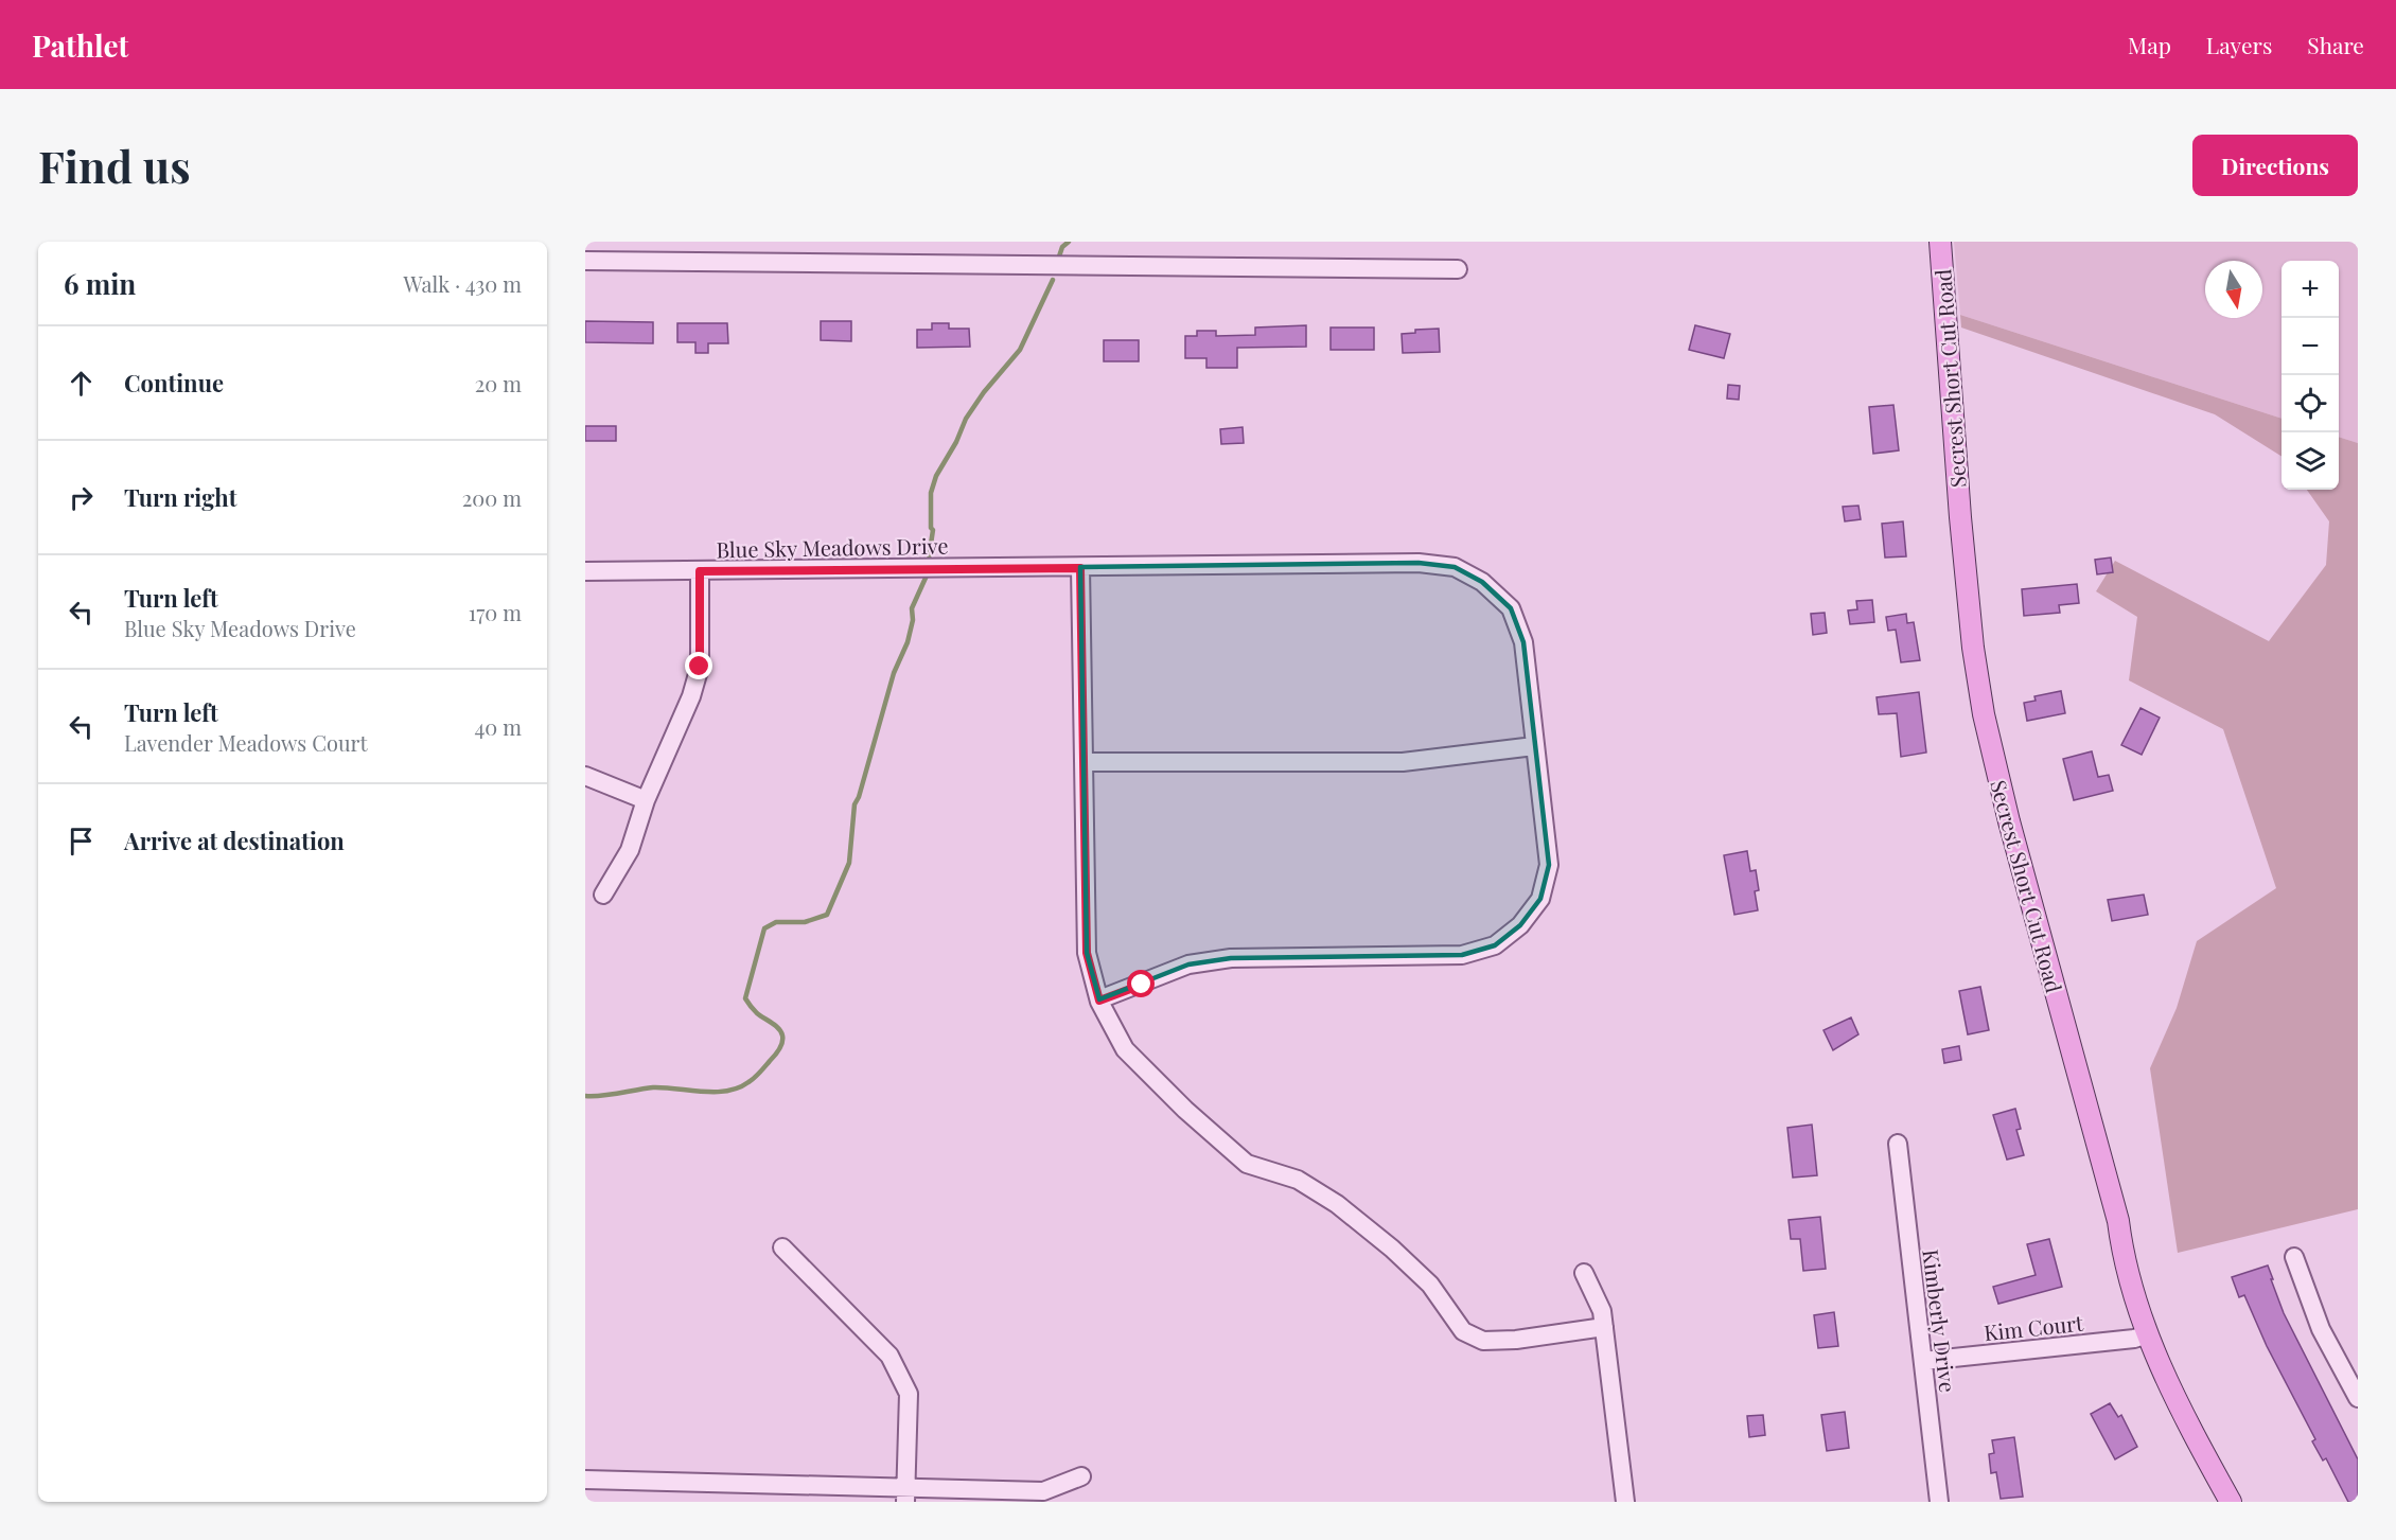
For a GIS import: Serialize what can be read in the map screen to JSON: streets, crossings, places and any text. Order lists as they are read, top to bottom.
{
  "streets": {
    "main road": ["Secrest Short Cut Road"],
    "street": ["Blue Sky Meadows Drive", "Kimberly Drive", "Kim Court"]
  },
  "crossings": [
    ["Secrest Short Cut Road", "Kim Court"],
    ["Kimberly Drive", "Kim Court"]
  ],
  "north": "bottom",
  "page": {
    "header": "Pathlet",
    "nav": ["Map", "Layers", "Share"],
    "buttons": "Directions",
    "title": "Find us",
    "heading": ["6 min", "Walk · 430 m"],
    "map_buttons": ["+", "−"],
    "list": [
      ["Continue", "20 m"],
      ["Turn right", "200 m"],
      ["Turn left", "Blue Sky Meadows Drive", "170 m"],
      ["Turn left", "Lavender Meadows Court", "40 m"],
      "Arrive at destination"
    ]
  }
}
